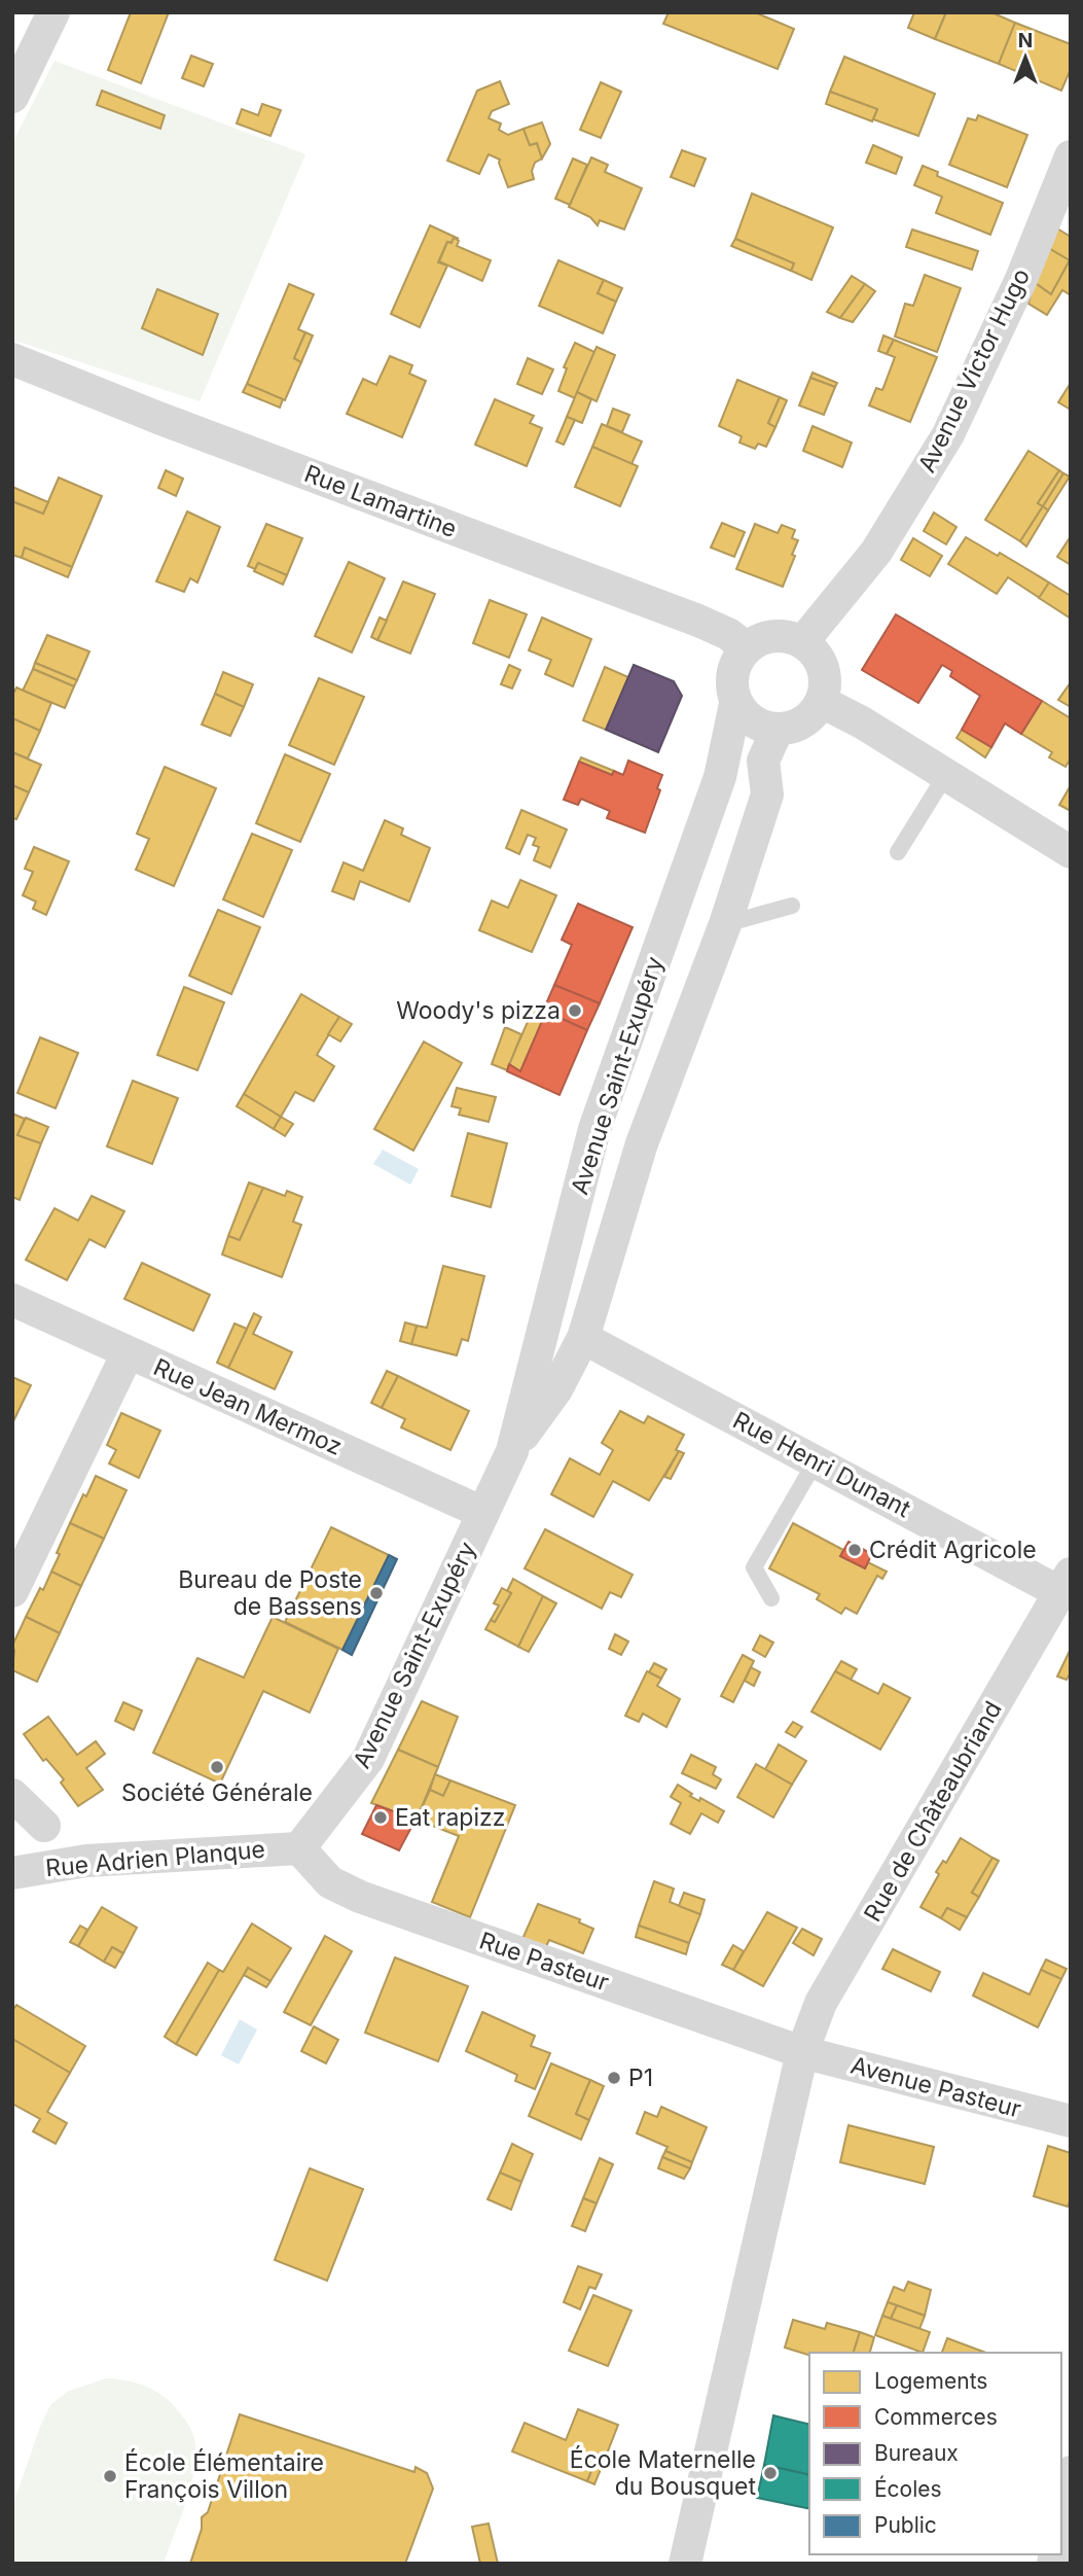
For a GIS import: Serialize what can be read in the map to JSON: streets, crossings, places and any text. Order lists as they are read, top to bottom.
{
  "streets": {
    "street": [
      "Avenue Victor Hugo",
      "Rue Lamartine",
      "Avenue Saint-Exupéry",
      "Rue Jean Mermoz",
      "Rue Henri Dunant",
      "Rue de Châteaubriand",
      "Rue Adrien Planque",
      "Rue Pasteur",
      "Avenue Pasteur"
    ]
  },
  "crossings": [
    ["Avenue Victor Hugo", "Rue Lamartine"],
    ["Avenue Victor Hugo", "Avenue Saint-Exupéry"],
    ["Rue Lamartine", "Avenue Saint-Exupéry"],
    ["Avenue Saint-Exupéry", "Rue Jean Mermoz"],
    ["Avenue Saint-Exupéry", "Rue Henri Dunant"],
    ["Avenue Saint-Exupéry", "Rue Adrien Planque"],
    ["Avenue Saint-Exupéry", "Rue Pasteur"],
    ["Rue Henri Dunant", "Rue de Châteaubriand"],
    ["Rue de Châteaubriand", "Rue Pasteur"],
    ["Rue de Châteaubriand", "Avenue Pasteur"],
    ["Rue Adrien Planque", "Rue Pasteur"],
    ["Rue Pasteur", "Avenue Pasteur"]
  ],
  "places": [
    "Woody's pizza",
    "Crédit Agricole",
    "Bureau de Poste de Bassens",
    "Société Générale",
    "Eat rapizz",
    "P1",
    "École Maternelle du Bousquet",
    "École Élémentaire François Villon"
  ],
  "legend": [
    "Logements",
    "Commerces",
    "Bureaux",
    "Écoles",
    "Public"
  ],
  "north": "top"
}
